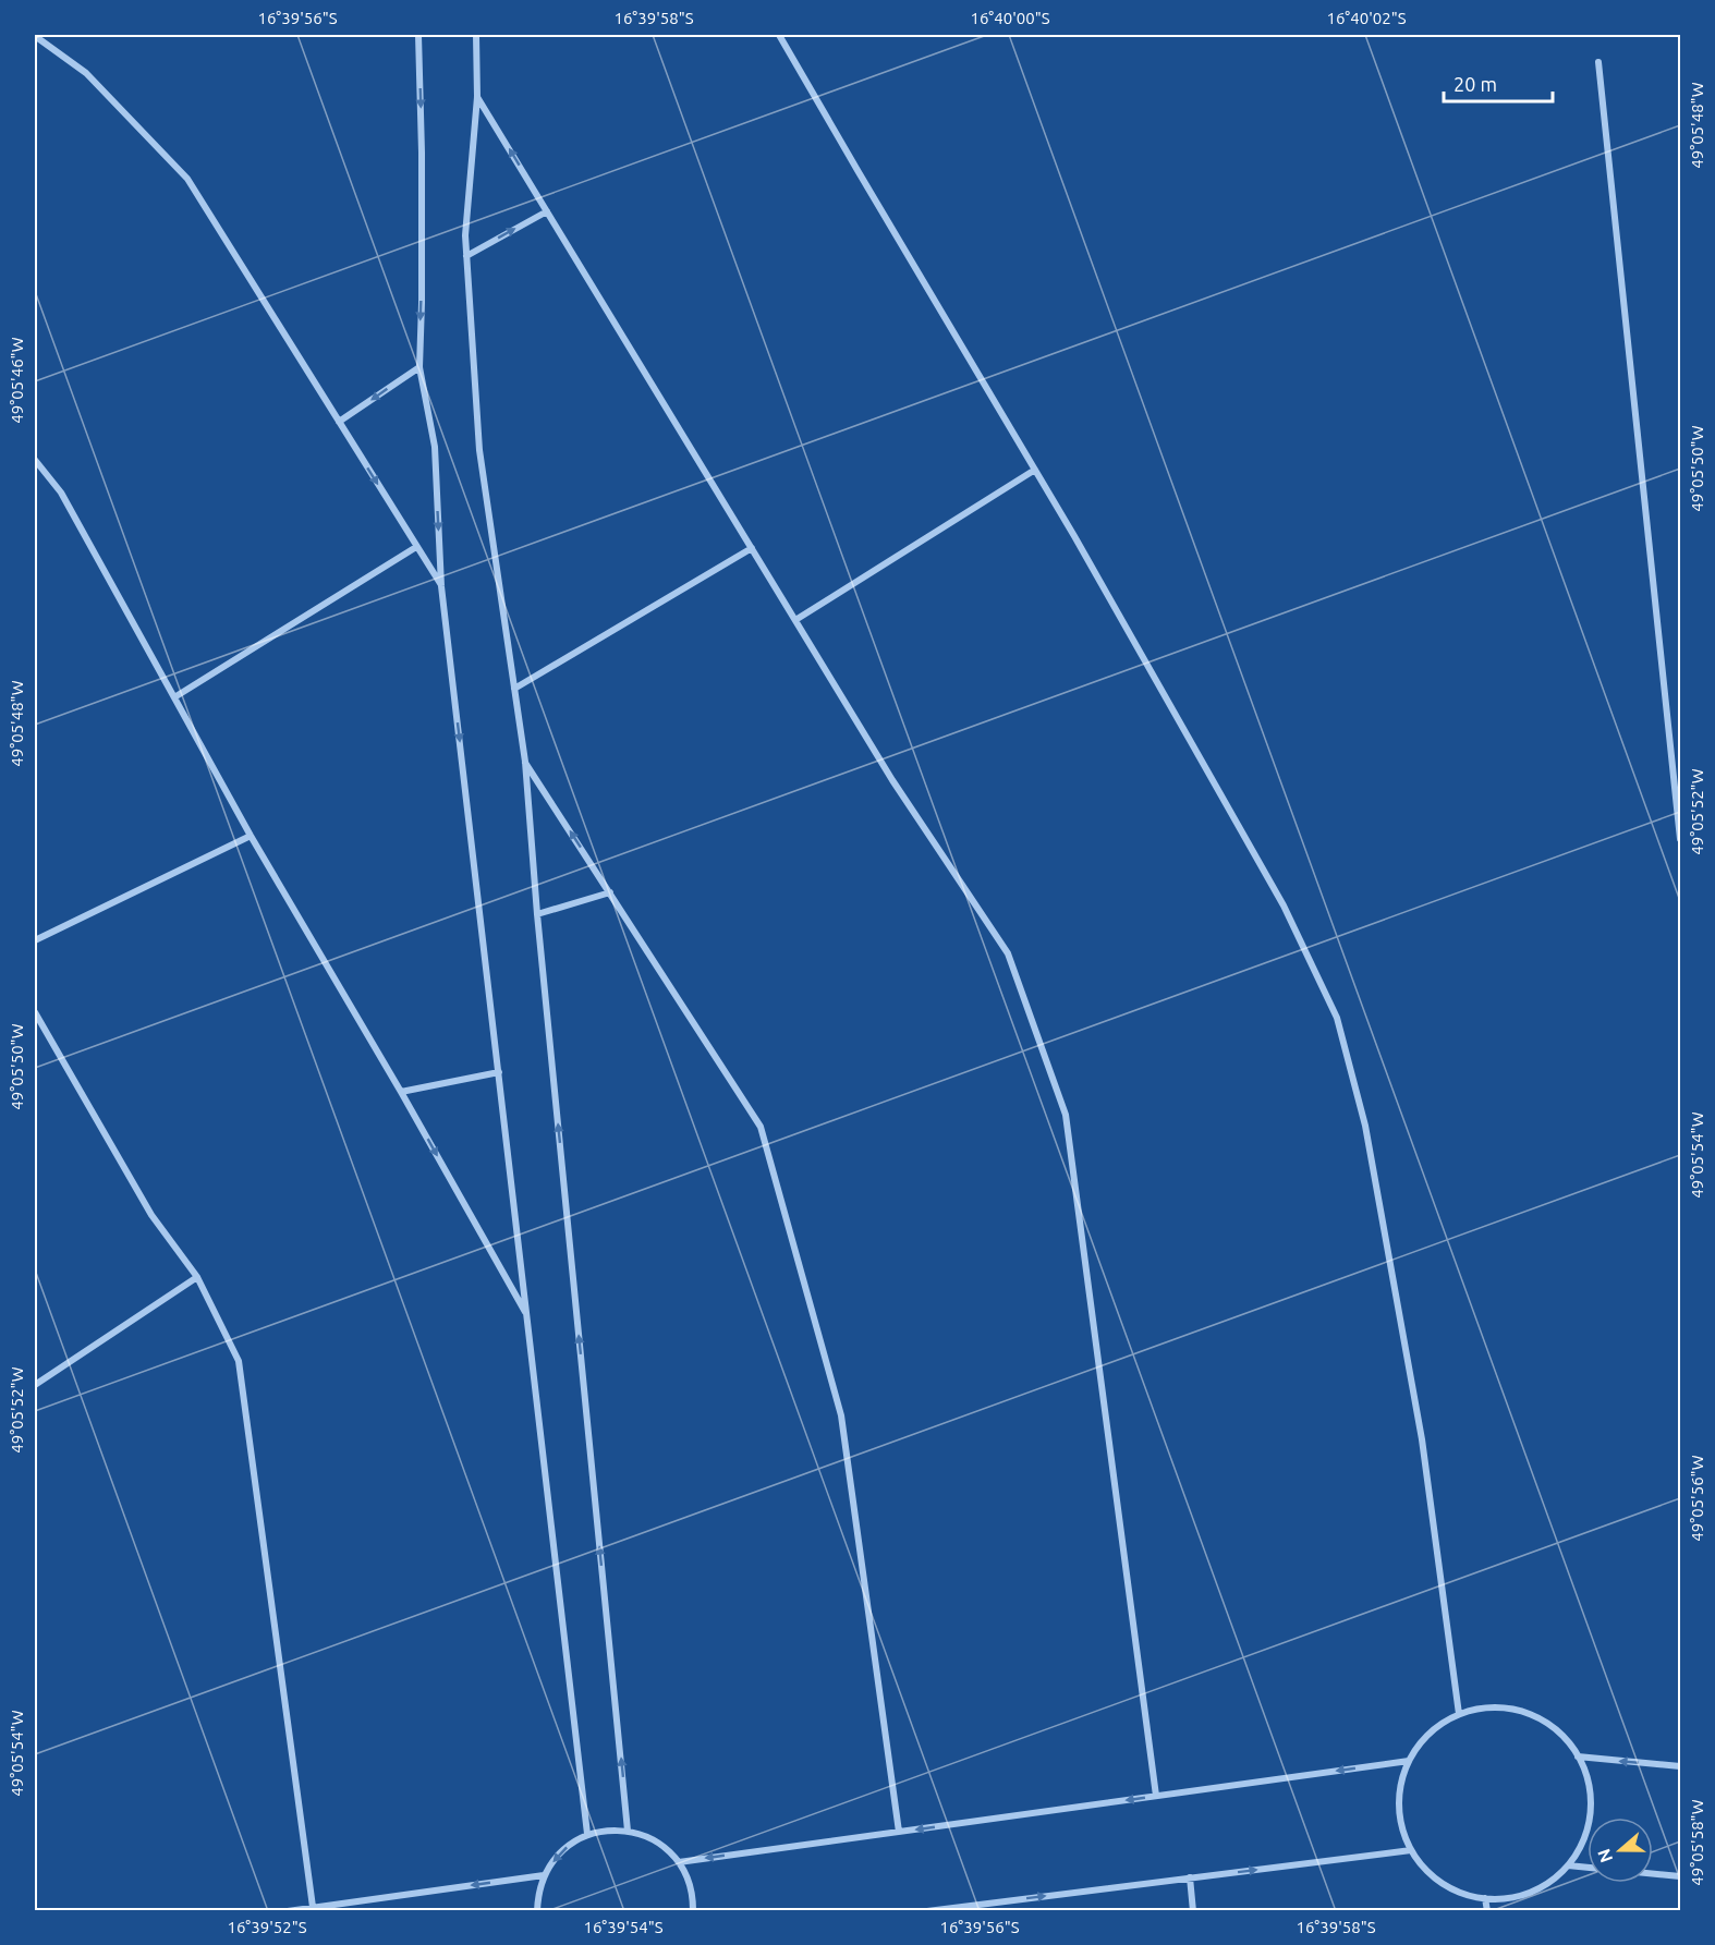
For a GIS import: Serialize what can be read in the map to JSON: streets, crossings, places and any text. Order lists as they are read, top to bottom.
{
  "scale_bar": "20 m",
  "north": "left",
  "coordinates": [
    "16°39'56\"S",
    "16°39'58\"S",
    "16°40'00\"S",
    "16°40'02\"S",
    "49°05'48\"W",
    "49°05'46\"W",
    "49°05'50\"W",
    "49°05'52\"W",
    "49°05'54\"W",
    "49°05'56\"W",
    "49°05'58\"W",
    "16°39'52\"S",
    "16°39'54\"S"
  ]
}
